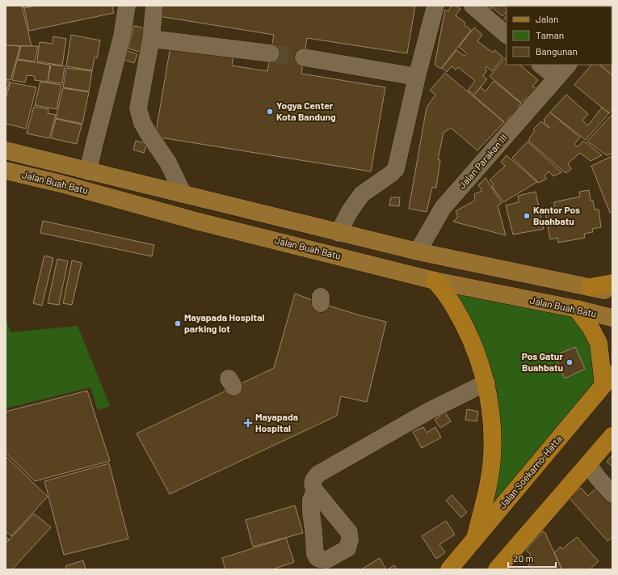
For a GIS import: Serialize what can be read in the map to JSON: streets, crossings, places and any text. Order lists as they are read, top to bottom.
{
  "streets": {
    "highway": ["Jalan Soekarno-Hatta"],
    "main road": ["Jalan Buah Batu"],
    "street": ["Jalan Parakan III"]
  },
  "crossings": [
    ["Jalan Parakan III", "Jalan Buah Batu"]
  ],
  "places": {
    "other": [
      "Yogya Center Kota Bandung",
      "Kantor Pos Buahbatu",
      "Mayapada Hospital parking lot",
      "Pos Gatur Buahbatu"
    ],
    "health": ["Mayapada Hospital"]
  },
  "legend": ["Jalan", "Taman", "Bangunan"],
  "scale_bar": "20 m"
}
